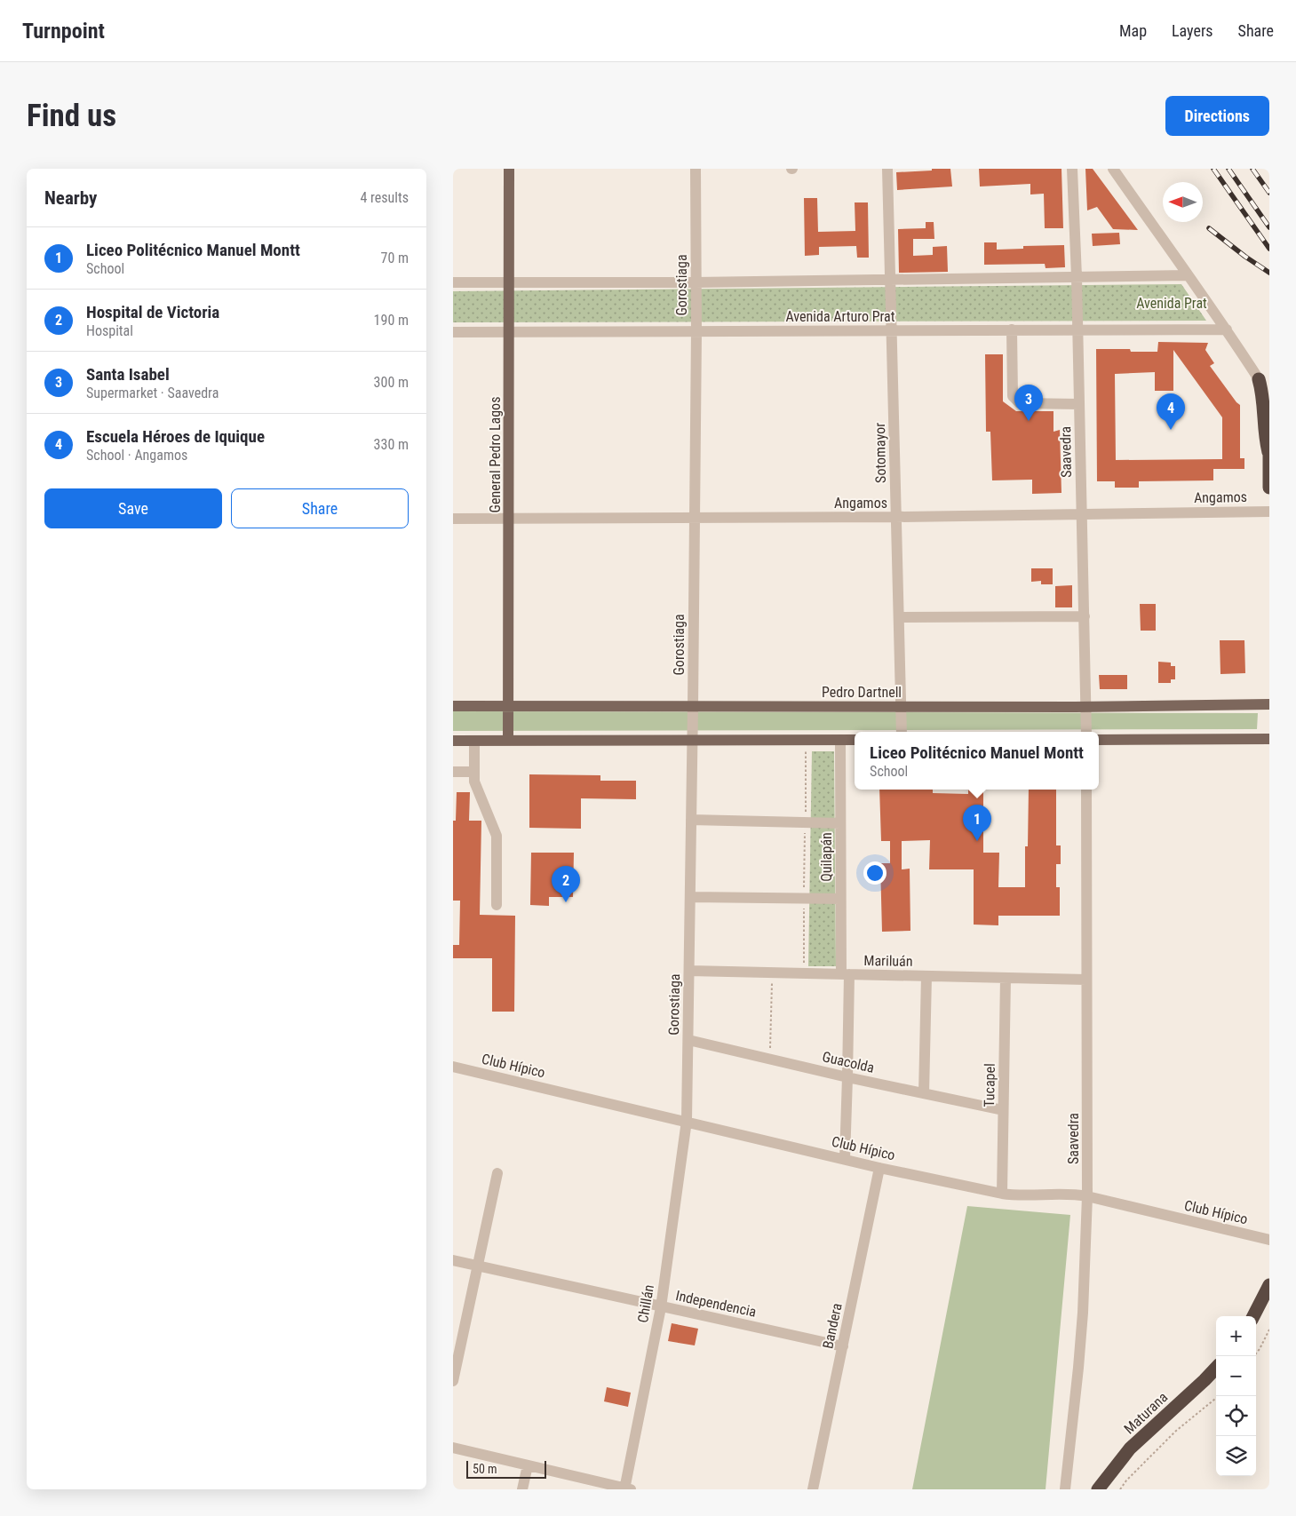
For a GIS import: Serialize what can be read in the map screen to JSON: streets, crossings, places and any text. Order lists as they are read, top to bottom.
{
  "streets": {
    "highway": ["Maturana"],
    "main road": ["General Pedro Lagos", "Pedro Dartnell"],
    "street": [
      "Gorostiaga",
      "Avenida Arturo Prat",
      "Saavedra",
      "Sotomayor",
      "Angamos",
      "Quilapán",
      "Mariluán",
      "Guacolda",
      "Club Hípico",
      "Tucapel",
      "Chillán",
      "Independencia",
      "Bandera"
    ]
  },
  "crossings": [
    ["Gorostiaga", "Avenida Arturo Prat"],
    ["Gorostiaga", "Angamos"],
    ["Gorostiaga", "Pedro Dartnell"],
    ["Gorostiaga", "Mariluán"],
    ["Gorostiaga", "Guacolda"],
    ["Gorostiaga", "Club Hípico"],
    ["Gorostiaga", "Chillán"],
    ["Avenida Arturo Prat", "Saavedra"],
    ["Avenida Arturo Prat", "Sotomayor"],
    ["Avenida Arturo Prat", "General Pedro Lagos"],
    ["Saavedra", "Angamos"],
    ["Saavedra", "Pedro Dartnell"],
    ["Saavedra", "Mariluán"],
    ["Saavedra", "Club Hípico"],
    ["Sotomayor", "Angamos"],
    ["Sotomayor", "Pedro Dartnell"],
    ["General Pedro Lagos", "Angamos"],
    ["General Pedro Lagos", "Pedro Dartnell"],
    ["Quilapán", "Mariluán"],
    ["Quilapán", "Guacolda"],
    ["Quilapán", "Club Hípico"],
    ["Mariluán", "Tucapel"],
    ["Guacolda", "Tucapel"],
    ["Club Hípico", "Tucapel"],
    ["Club Hípico", "Chillán"],
    ["Club Hípico", "Bandera"],
    ["Chillán", "Independencia"],
    ["Independencia", "Bandera"]
  ],
  "parks": ["Avenida Prat"],
  "scale_bar": "50 m",
  "north": "left",
  "page": {
    "header": "Turnpoint",
    "nav": ["Map", "Layers", "Share"],
    "buttons": [
      "Directions",
      ["Save", "Share"]
    ],
    "title": "Find us",
    "heading": ["Nearby", "4 results"],
    "list": [
      {
        "mark": "1",
        "name": "Liceo Politécnico Manuel Montt",
        "note": "School",
        "value": "70 m"
      },
      {
        "mark": "2",
        "name": "Hospital de Victoria",
        "note": "Hospital",
        "value": "190 m"
      },
      {
        "mark": "3",
        "name": "Santa Isabel",
        "note": "Supermarket · Saavedra",
        "value": "300 m"
      },
      {
        "mark": "4",
        "name": "Escuela Héroes de Iquique",
        "note": "School · Angamos",
        "value": "330 m"
      }
    ],
    "pins": [
      "3",
      "4",
      "1",
      "2"
    ],
    "popup": ["Liceo Politécnico Manuel Montt", "School"],
    "map_buttons": ["+", "−"],
    "scale": "50 m"
  }
}
